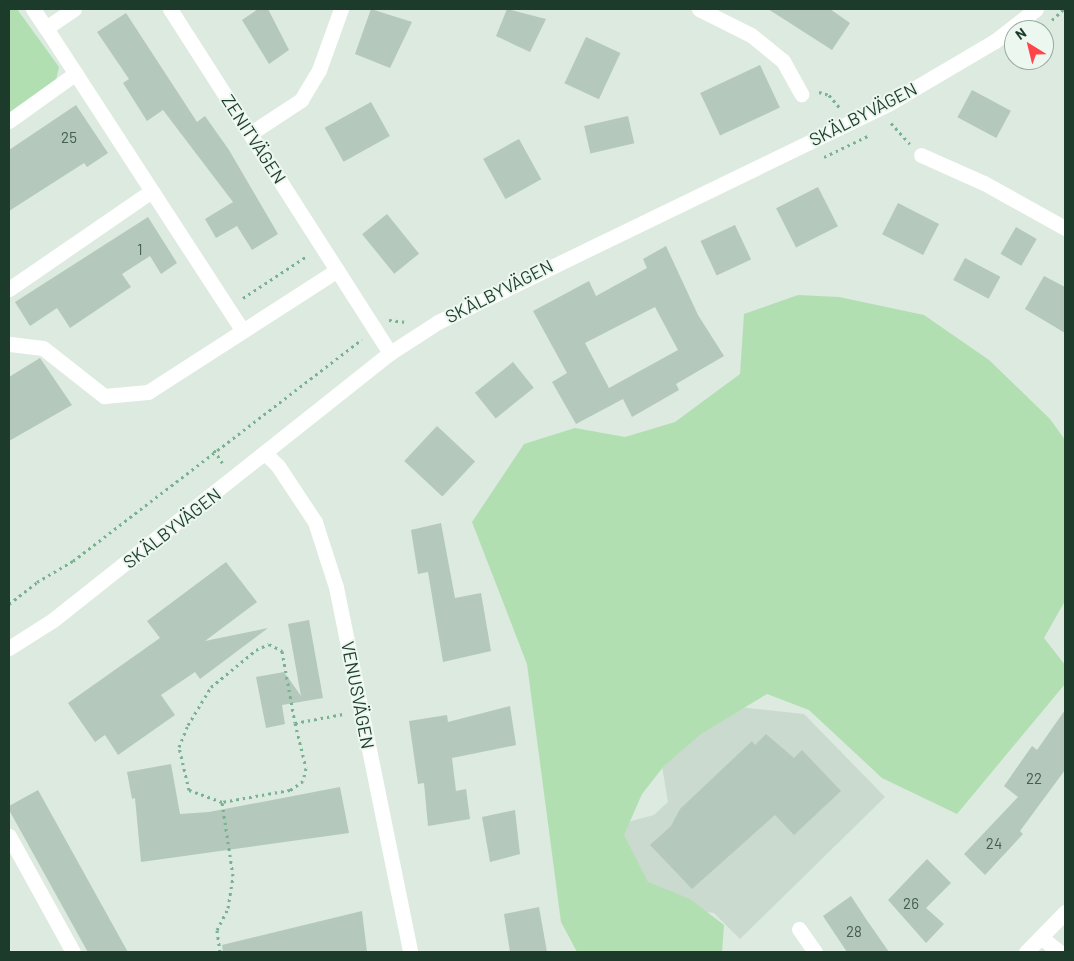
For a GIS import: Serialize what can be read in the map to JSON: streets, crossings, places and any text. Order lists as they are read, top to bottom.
{
  "streets": {
    "street": ["SKÄLBYVÄGEN", "ZENITVÄGEN", "VENUSVÄGEN"]
  },
  "crossings": [
    ["SKÄLBYVÄGEN", "ZENITVÄGEN"],
    ["SKÄLBYVÄGEN", "VENUSVÄGEN"]
  ],
  "house_numbers": [
    "25",
    "1",
    "22",
    "24",
    "26",
    "28"
  ],
  "north": "top left"
}
